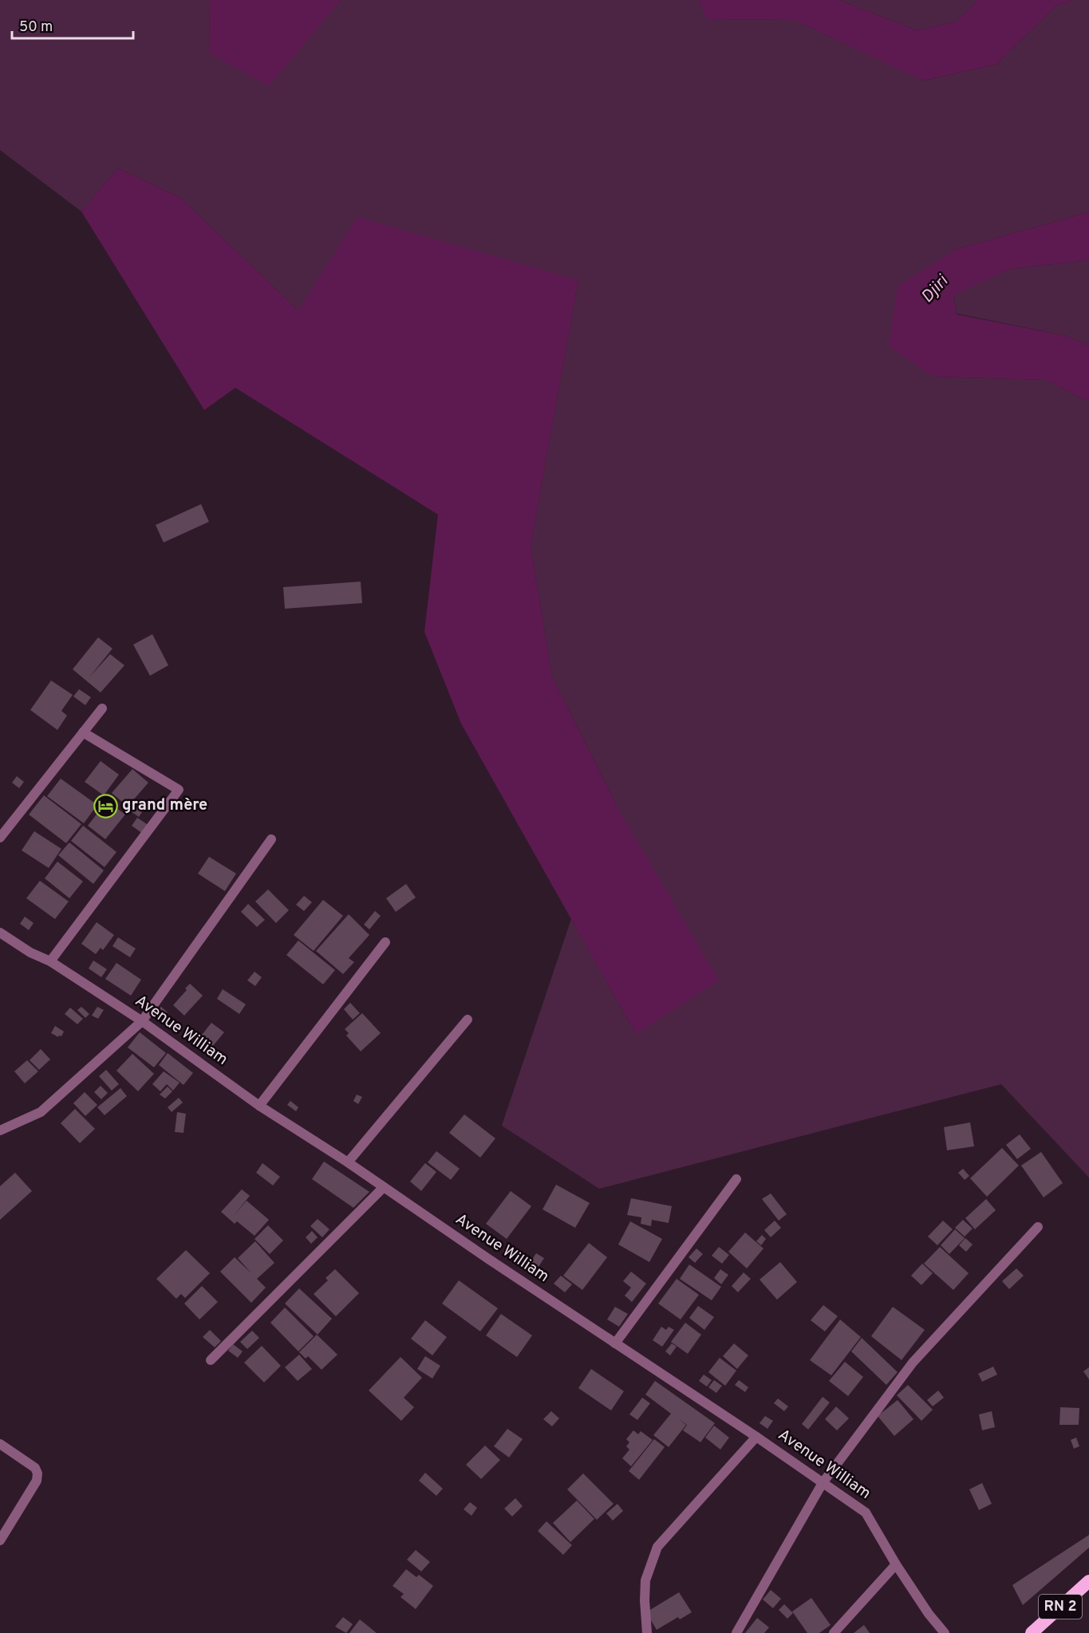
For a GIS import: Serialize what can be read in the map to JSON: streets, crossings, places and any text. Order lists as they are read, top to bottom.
{
  "streets": {
    "highway": ["RN 2"],
    "street": ["Avenue William"]
  },
  "water": ["Djiri"],
  "places": {
    "hotel": ["grand mère"]
  },
  "scale_bar": "50 m"
}
